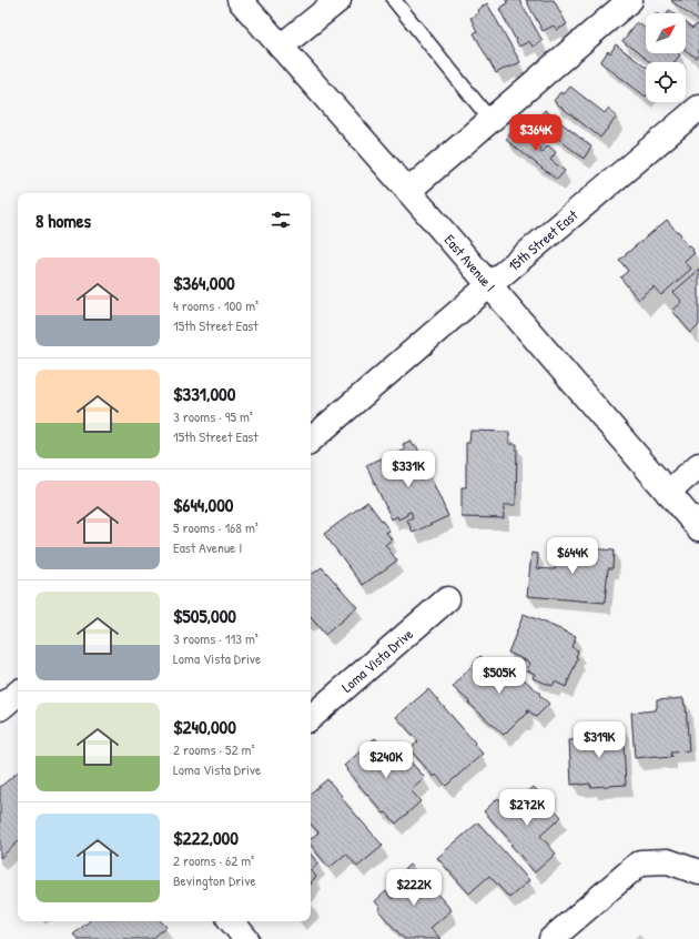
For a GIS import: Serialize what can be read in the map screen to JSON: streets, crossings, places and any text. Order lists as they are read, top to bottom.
{
  "streets": {
    "street": ["15th Street East", "East Avenue I", "Loma Vista Drive"]
  },
  "crossings": [
    ["15th Street East", "East Avenue I"]
  ],
  "north": "top right",
  "page": {
    "price": [
      "$364K",
      "$331K",
      "$644K",
      "$505K",
      "$319K",
      "$240K",
      "$272K",
      "$222K"
    ],
    "heading": "8 homes",
    "list": [
      {
        "name": "$364,000",
        "note": "4 rooms · 100 m² · 15th Street East"
      },
      {
        "name": "$331,000",
        "note": "3 rooms · 95 m² · 15th Street East"
      },
      {
        "name": "$644,000",
        "note": "5 rooms · 168 m² · East Avenue I"
      },
      {
        "name": "$505,000",
        "note": "3 rooms · 113 m² · Loma Vista Drive"
      },
      {
        "name": "$240,000",
        "note": "2 rooms · 52 m² · Loma Vista Drive"
      },
      {
        "name": "$222,000",
        "note": "2 rooms · 62 m² · Bevington Drive"
      }
    ]
  }
}
